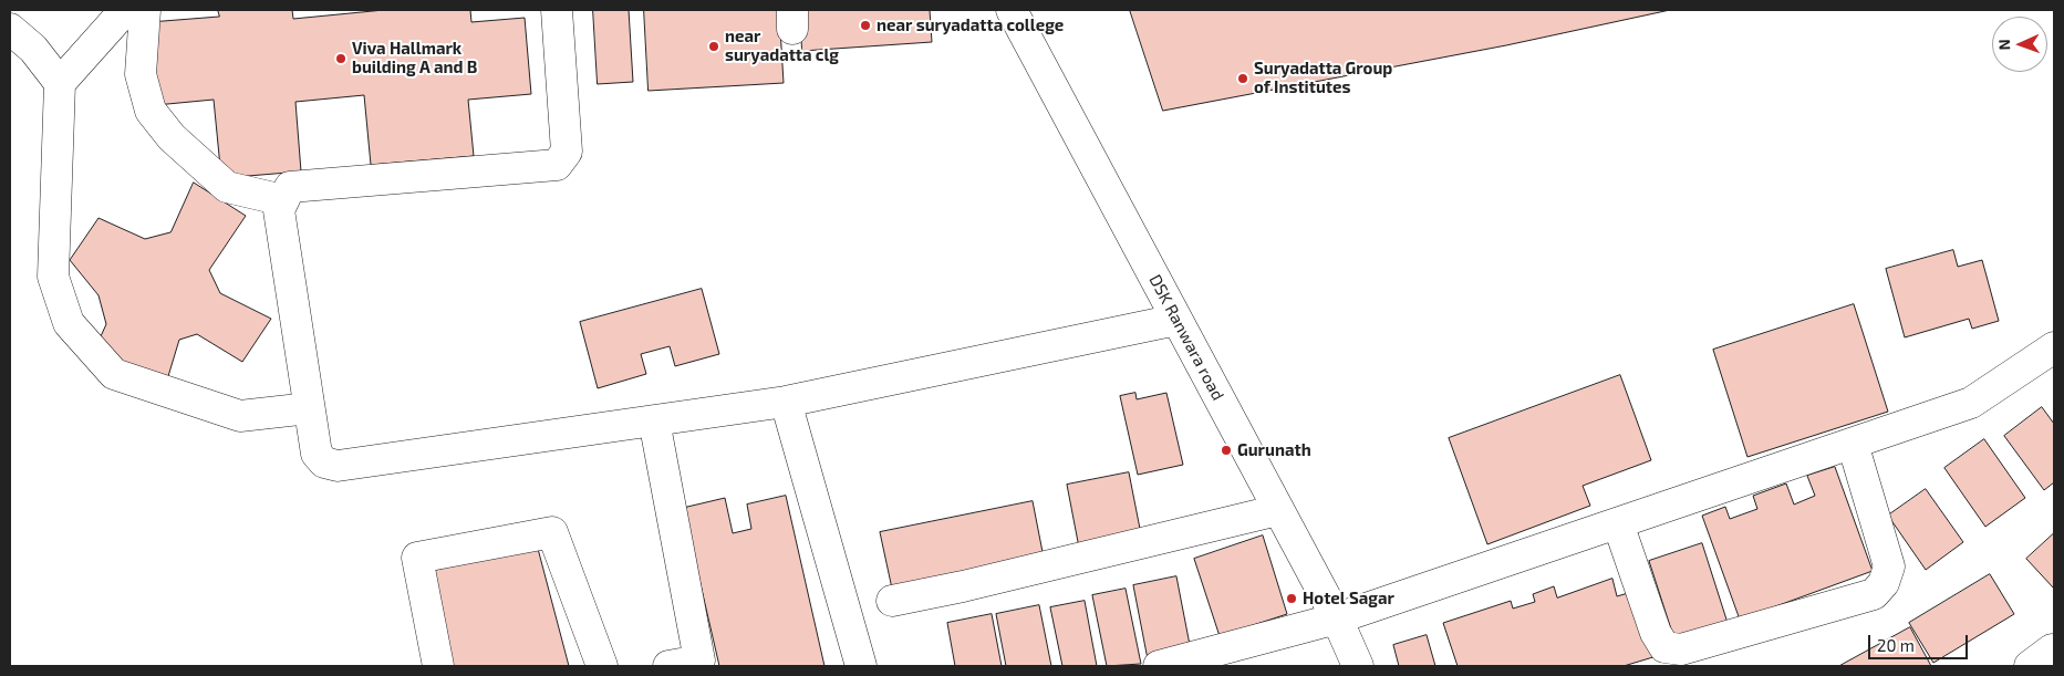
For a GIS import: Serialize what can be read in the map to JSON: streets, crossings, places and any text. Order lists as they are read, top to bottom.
{
  "streets": {
    "street": ["DSK Ranwara road"]
  },
  "places": [
    "near suryadatta college",
    "near suryadatta clg",
    "Viva Hallmark building A and B",
    "Suryadatta Group of Institutes",
    "Gurunath",
    "Hotel Sagar"
  ],
  "scale_bar": "20 m",
  "north": "left"
}
